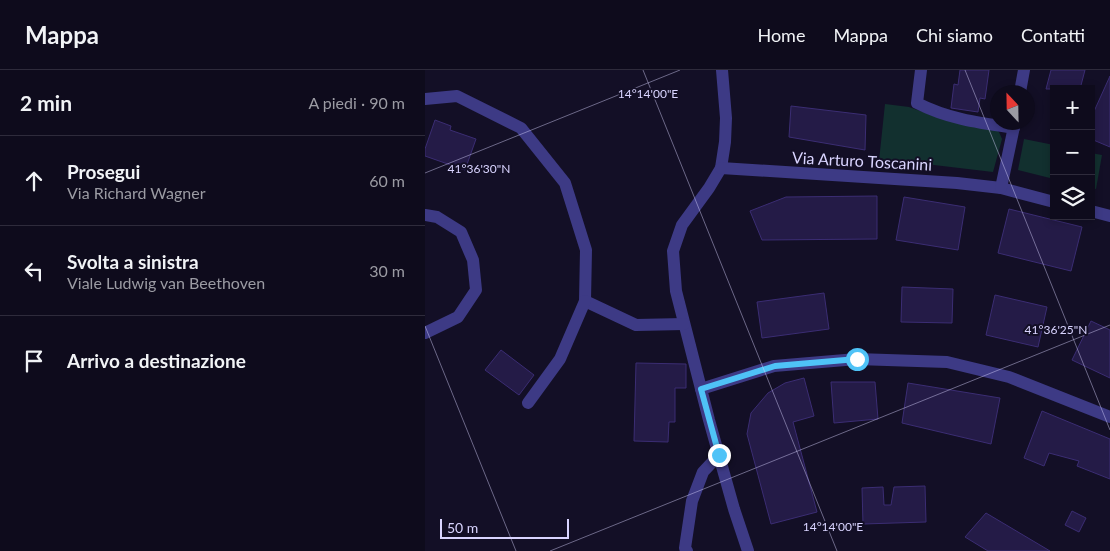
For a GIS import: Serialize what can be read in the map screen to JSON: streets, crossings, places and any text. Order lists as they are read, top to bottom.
{
  "streets": {
    "street": ["Via Arturo Toscanini"]
  },
  "scale_bar": "50 m",
  "north": "top",
  "page": {
    "header": "Mappa",
    "nav": [
      "Home",
      "Mappa",
      "Chi siamo",
      "Contatti"
    ],
    "heading": ["2 min", "A piedi · 90 m"],
    "map_buttons": ["+", "−"],
    "list": [
      ["Prosegui", "Via Richard Wagner", "60 m"],
      ["Svolta a sinistra", "Viale Ludwig van Beethoven", "30 m"],
      "Arrivo a destinazione"
    ],
    "scale": "50 m"
  },
  "coordinates": ["14°14'00\"E", "41°36'30\"N", "41°36'25\"N"]
}
